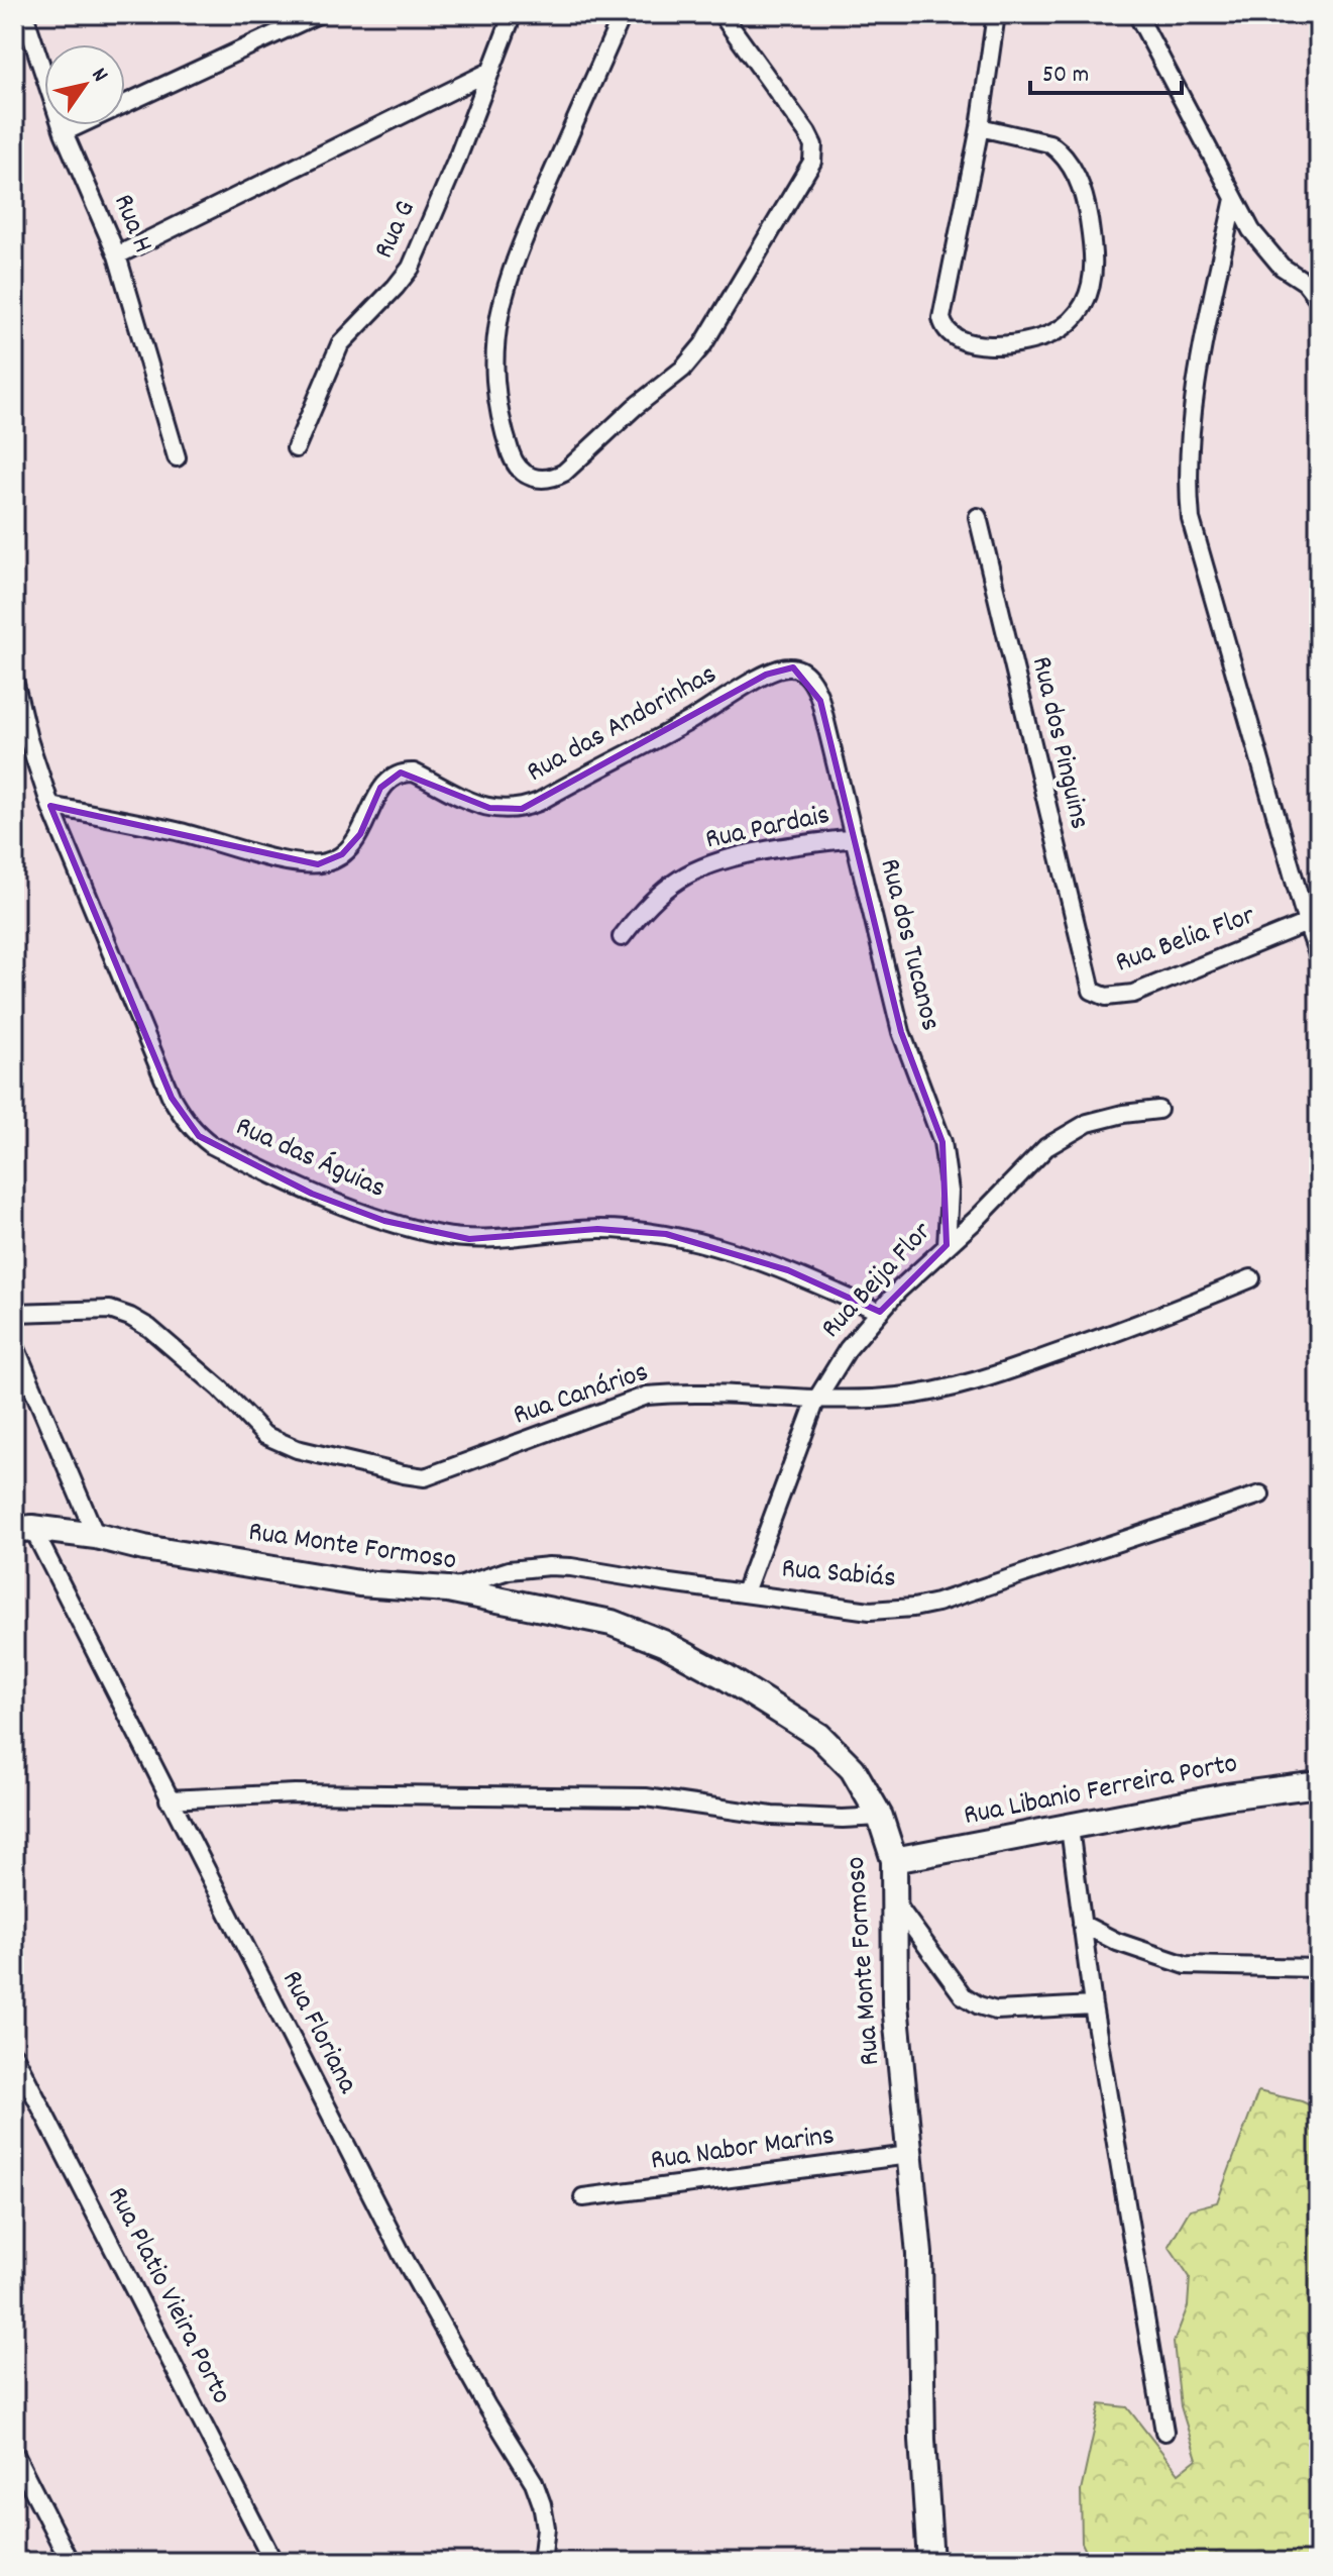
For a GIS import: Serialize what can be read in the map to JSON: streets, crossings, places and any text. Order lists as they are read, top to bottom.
{
  "streets": {
    "street": [
      "Rua H",
      "Rua G",
      "Rua das Andorinhas",
      "Rua dos Pinguins",
      "Rua Pardais",
      "Rua Belia Flor",
      "Rua dos Tucanos",
      "Rua das Águias",
      "Rua Beija Flor",
      "Rua Canários",
      "Rua Monte Formoso",
      "Rua Sabiás",
      "Rua Libanio Ferreira Porto",
      "Rua Floriana",
      "Rua Nabor Marins",
      "Rua Platio Vieira Porto"
    ]
  },
  "crossings": [
    ["Rua das Andorinhas", "Rua dos Tucanos"],
    ["Rua das Andorinhas", "Rua das Águias"],
    ["Rua dos Pinguins", "Rua Belia Flor"],
    ["Rua Pardais", "Rua dos Tucanos"],
    ["Rua dos Tucanos", "Rua Beija Flor"],
    ["Rua das Águias", "Rua Beija Flor"],
    ["Rua Beija Flor", "Rua Canários"],
    ["Rua Beija Flor", "Rua Sabiás"],
    ["Rua Monte Formoso", "Rua Sabiás"],
    ["Rua Monte Formoso", "Rua Libanio Ferreira Porto"],
    ["Rua Monte Formoso", "Rua Floriana"],
    ["Rua Monte Formoso", "Rua Nabor Marins"]
  ],
  "scale_bar": "50 m",
  "north": "top right"
}
